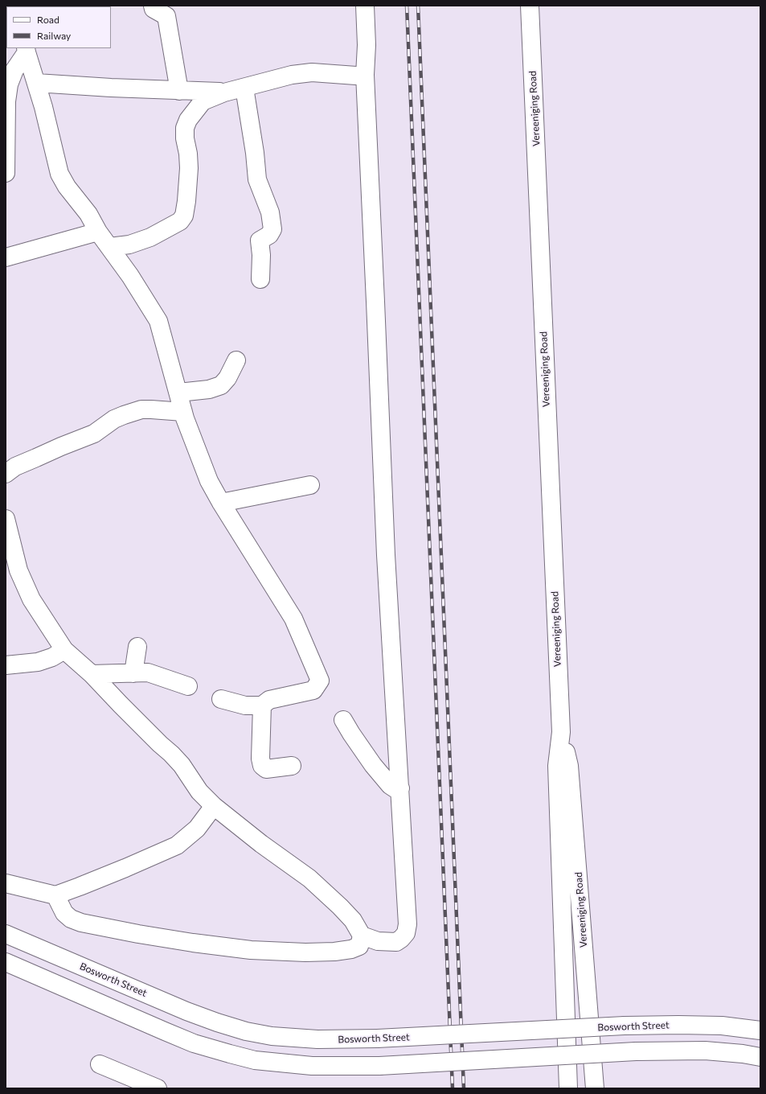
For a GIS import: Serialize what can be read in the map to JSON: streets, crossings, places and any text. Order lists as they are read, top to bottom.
{
  "streets": {
    "street": ["Vereeniging Road", "Bosworth Street"]
  },
  "legend": ["Road", "Railway"]
}
